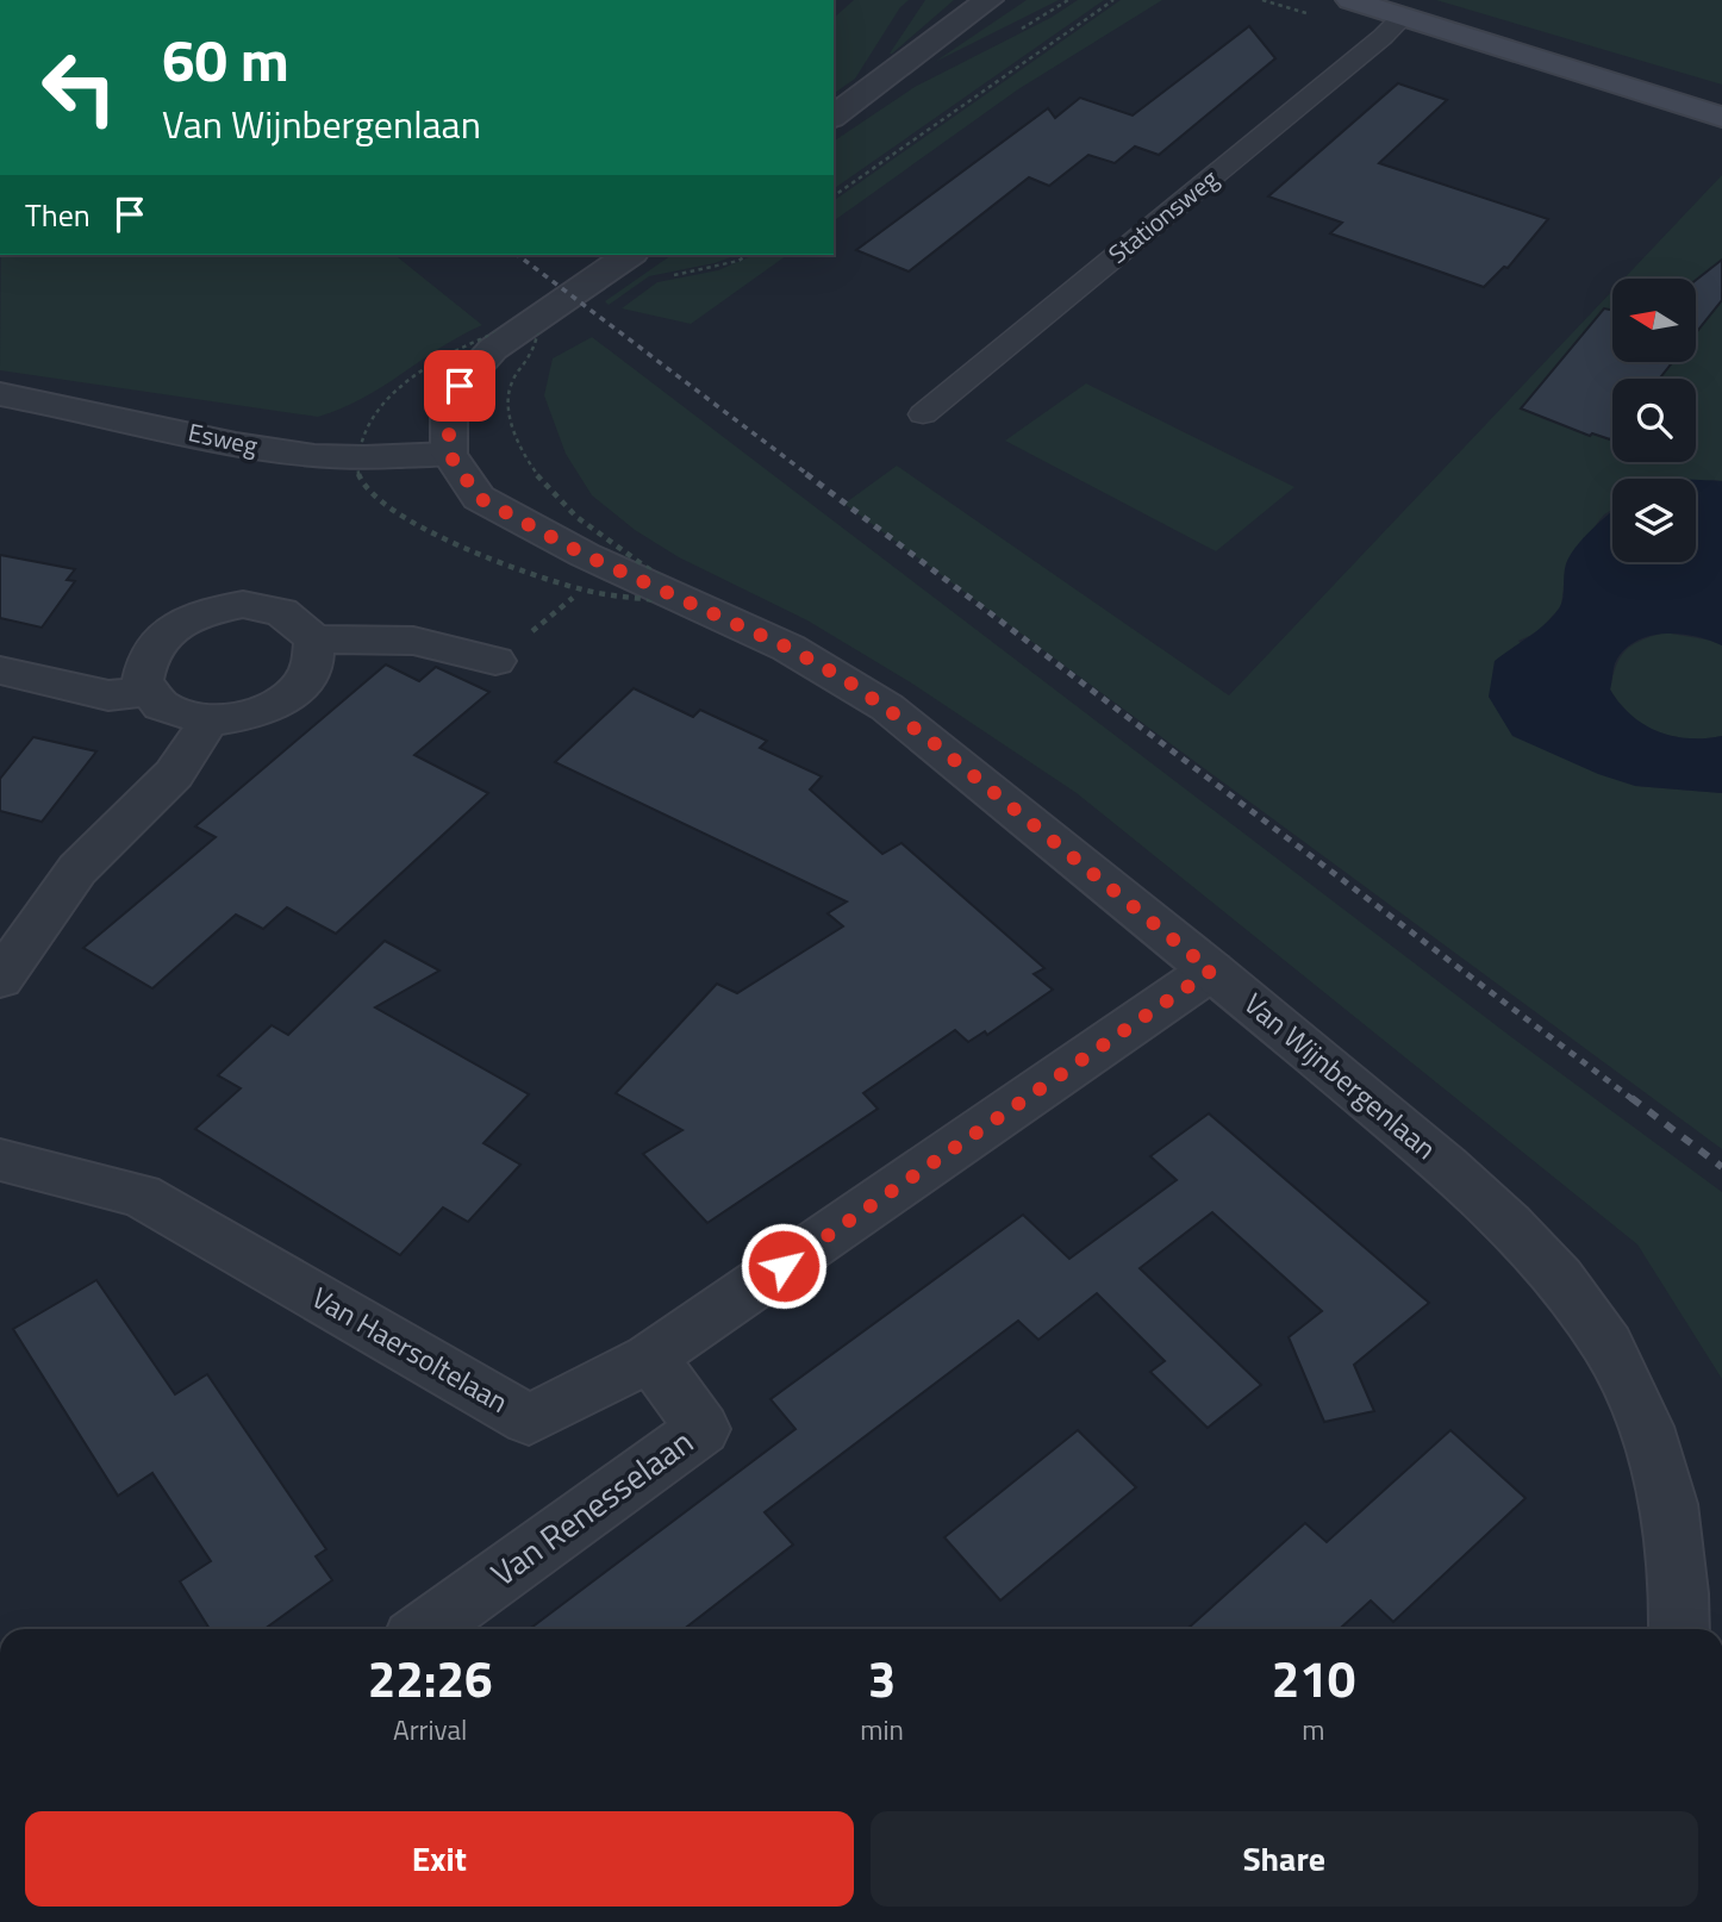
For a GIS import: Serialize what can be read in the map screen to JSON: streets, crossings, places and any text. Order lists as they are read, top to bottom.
{
  "streets": {
    "street": [
      "Esweg",
      "Van Wijnbergenlaan",
      "Van Haersoltelaan",
      "Van Renesselaan"
    ],
    "lane": ["Stationsweg"]
  },
  "crossings": [
    ["Esweg", "Van Wijnbergenlaan"],
    ["Van Wijnbergenlaan", "Van Haersoltelaan"],
    ["Van Haersoltelaan", "Van Renesselaan"]
  ],
  "north": "left",
  "page": {
    "turn": ["60 m", "Van Wijnbergenlaan"],
    "then": "Then",
    "eta": [
      "22:26",
      "Arrival",
      "3",
      "min",
      "210",
      "m"
    ],
    "buttons": ["Exit", "Share"]
  }
}
